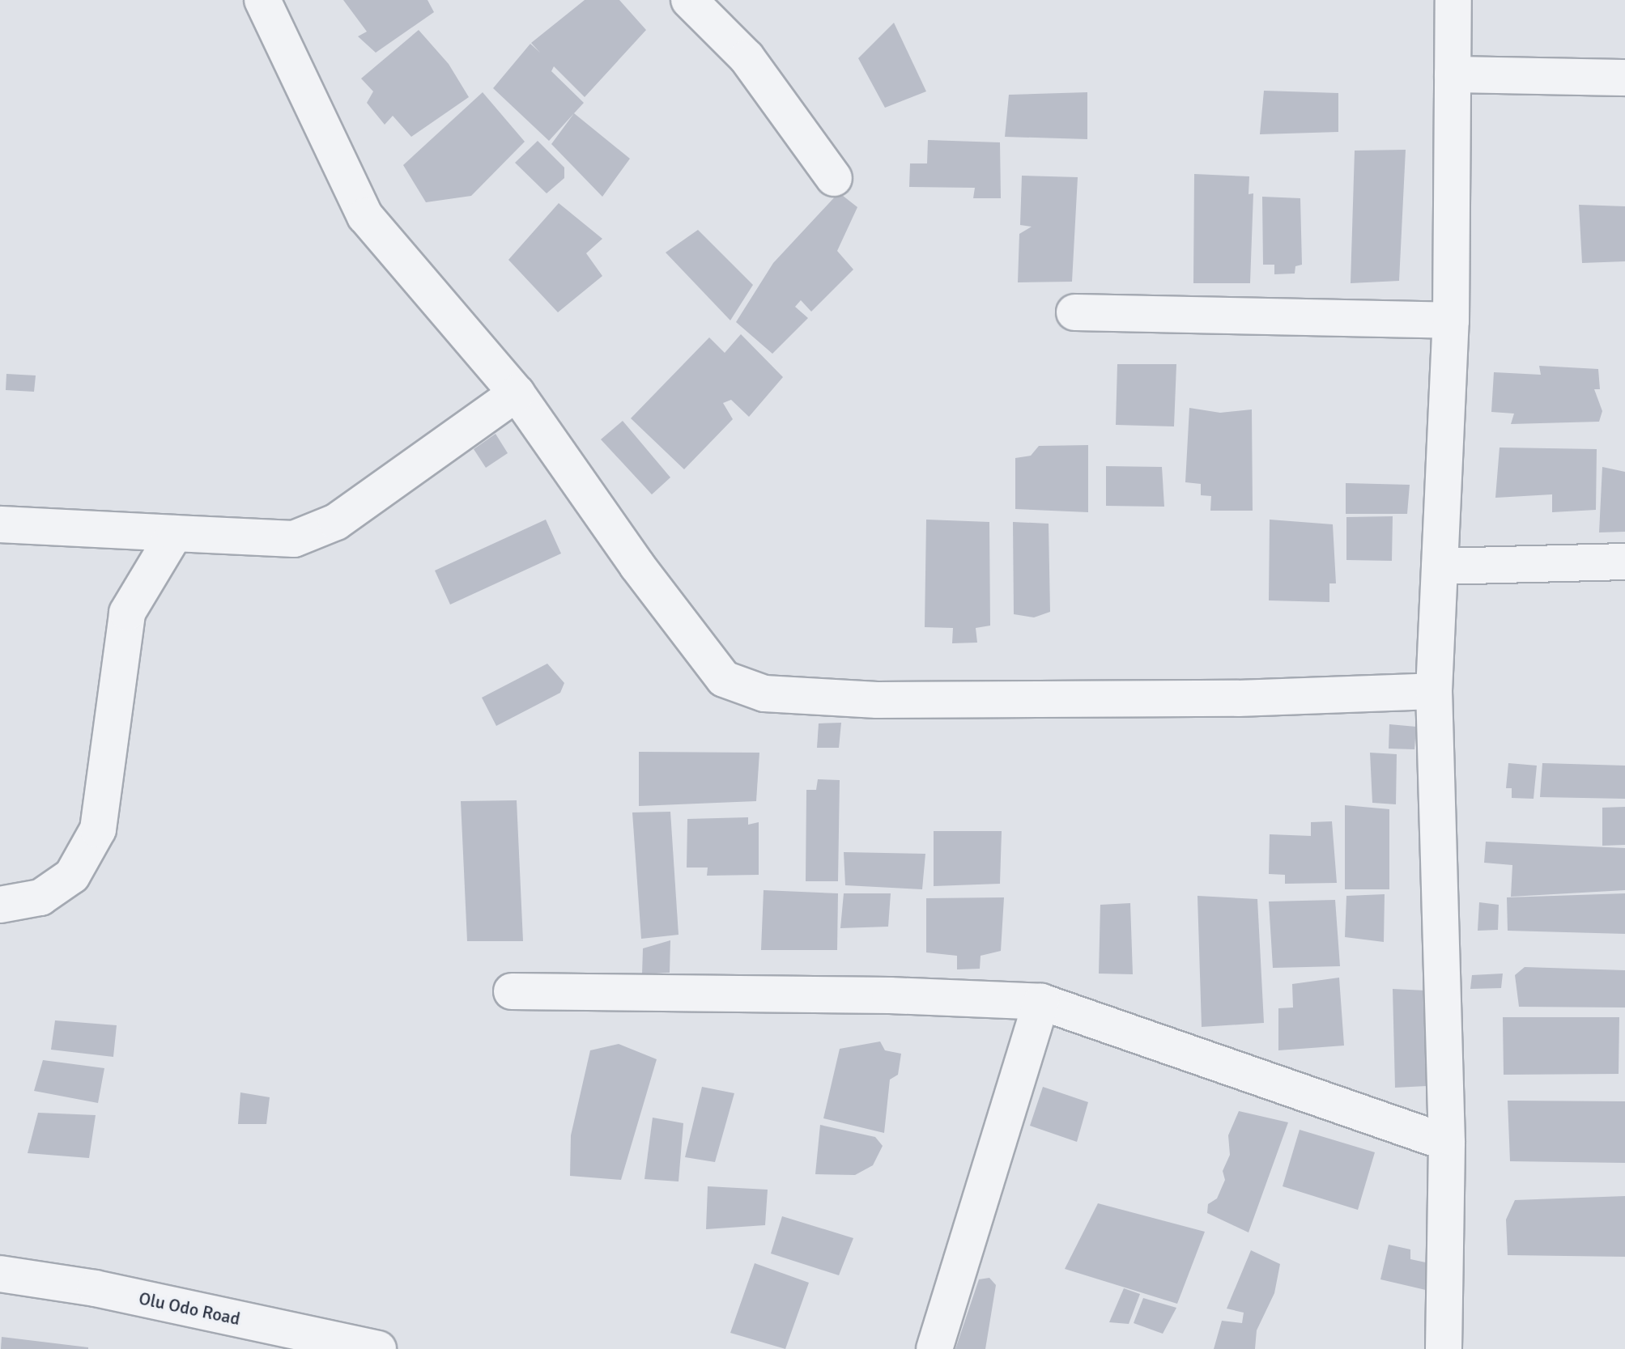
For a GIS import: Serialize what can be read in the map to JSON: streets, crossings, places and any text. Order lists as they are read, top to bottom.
{
  "streets": {
    "street": ["Olu Odo Road"]
  }
}
